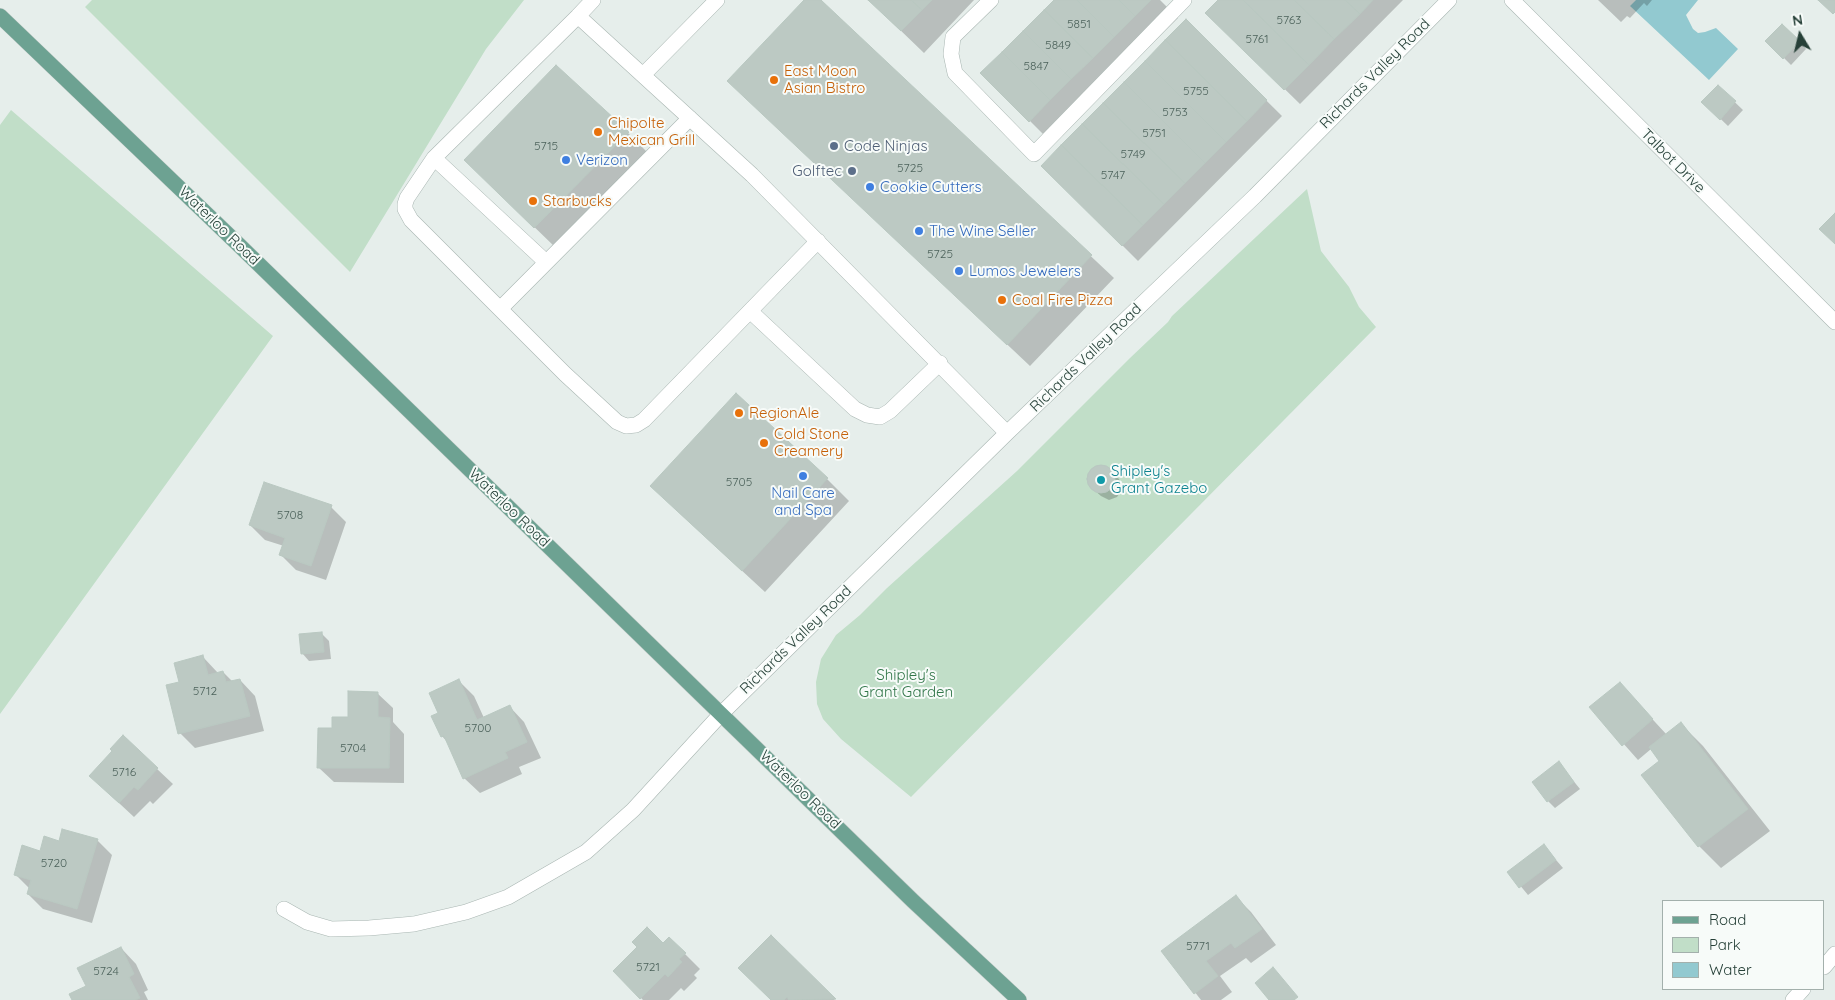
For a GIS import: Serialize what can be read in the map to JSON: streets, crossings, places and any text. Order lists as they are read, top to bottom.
{
  "streets": {
    "main road": ["Waterloo Road"],
    "street": ["Richards Valley Road", "Talbot Drive"]
  },
  "crossings": [
    ["Richards Valley Road", "Waterloo Road"]
  ],
  "parks": ["Shipley's Grant Garden"],
  "places": [
    "East Moon Asian Bistro",
    "Chipolte Mexican Grill",
    "Code Ninjas",
    "Verizon",
    "Golftec",
    "Cookie Cutters",
    "Starbucks",
    "The Wine Seller",
    "Lumos Jewelers",
    "Coal Fire Pizza",
    "RegionAle",
    "Cold Stone Creamery",
    "Nail Care and Spa",
    "Shipley's Grant Gazebo"
  ],
  "house_numbers": [
    "5763",
    "5851",
    "5761",
    "5849",
    "5847",
    "5755",
    "5753",
    "5751",
    "5715",
    "5749",
    "5725",
    "5747",
    "5725",
    "5705",
    "5708",
    "5712",
    "5700",
    "5704",
    "5716",
    "5720",
    "5771",
    "5721",
    "5724"
  ],
  "legend": ["Road", "Park", "Water"],
  "north": "top"
}
